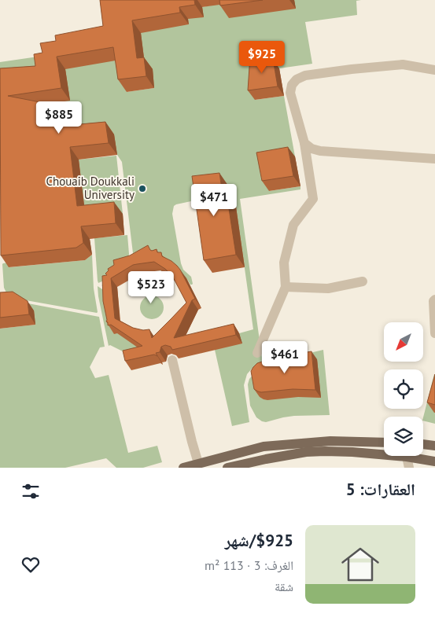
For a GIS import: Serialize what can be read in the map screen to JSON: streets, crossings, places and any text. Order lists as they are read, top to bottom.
{
  "places": ["Chouaib Doukkali University"],
  "north": "bottom left",
  "page": {
    "price": [
      "$925",
      "$885",
      "$471",
      "$523",
      "$461"
    ],
    "heading": "العقارات: 5",
    "list": [
      {
        "name": "$925/شهر",
        "note": "الغرف: 3 · 113 m² · شقة"
      }
    ]
  }
}
